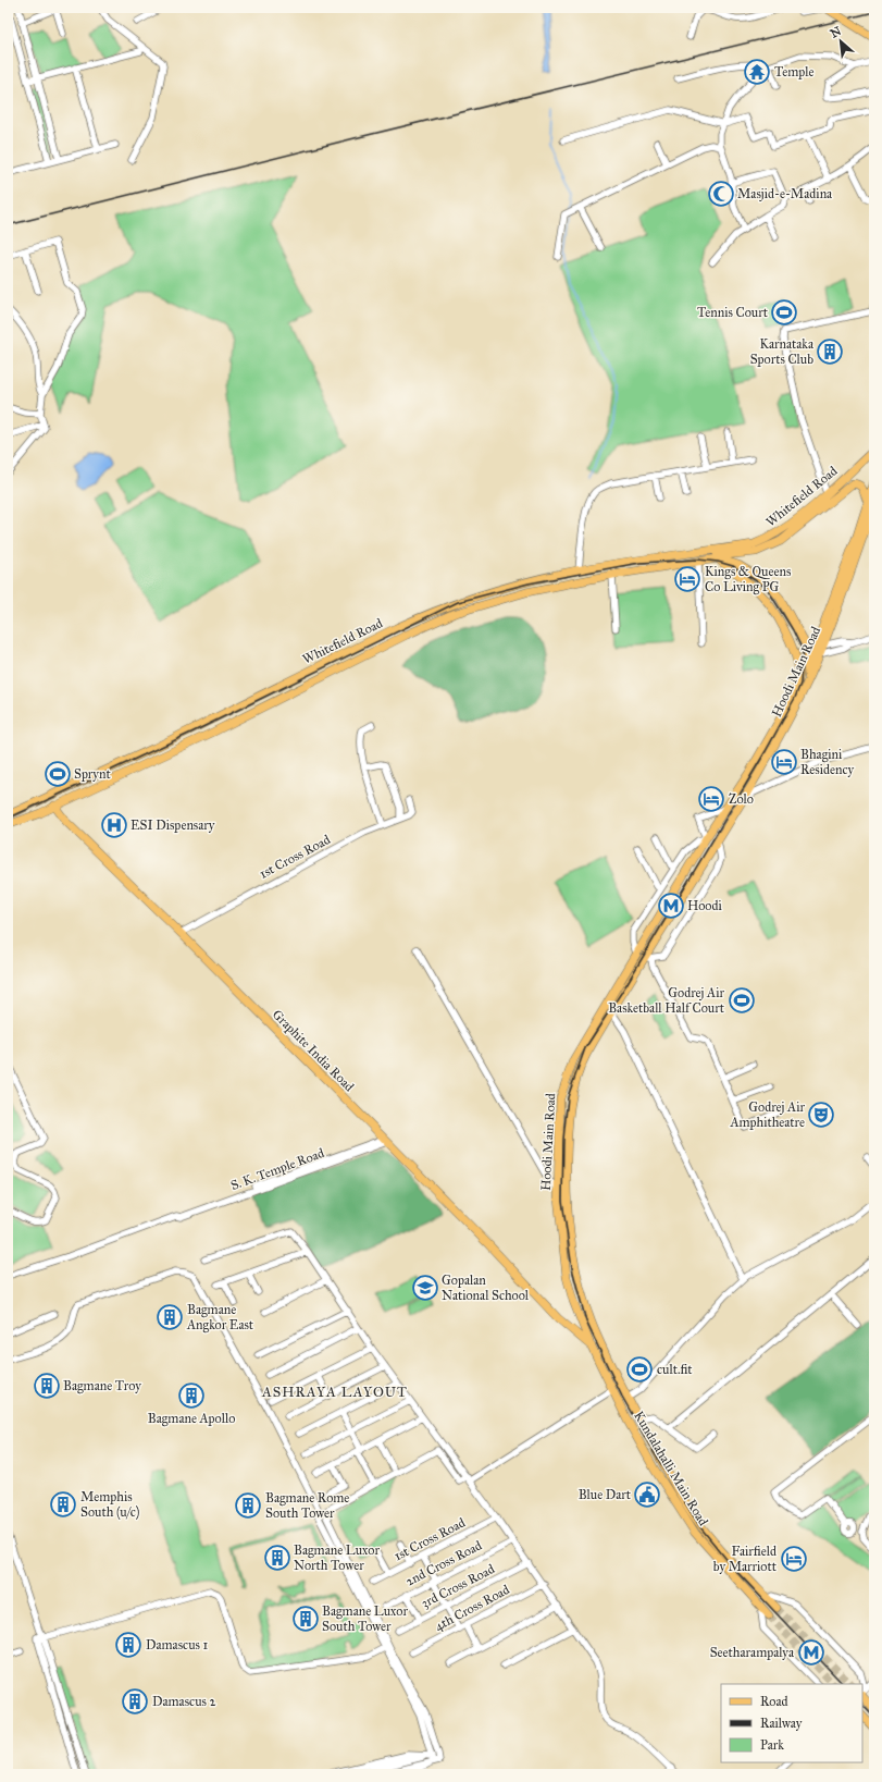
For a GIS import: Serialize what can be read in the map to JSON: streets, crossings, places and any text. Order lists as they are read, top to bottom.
{
  "streets": {
    "main road": [
      "Whitefield Road",
      "Hoodi Main Road",
      "Graphite India Road",
      "Kundalahalli Main Road"
    ],
    "street": [
      "1st Cross Road",
      "S. K. Temple Road",
      "2nd Cross Road",
      "3rd Cross Road",
      "4th Cross Road"
    ]
  },
  "crossings": [
    ["Whitefield Road", "Hoodi Main Road"],
    ["Whitefield Road", "Graphite India Road"],
    ["Hoodi Main Road", "Kundalahalli Main Road"],
    ["1st Cross Road", "Graphite India Road"],
    ["Graphite India Road", "S. K. Temple Road"],
    ["Graphite India Road", "Kundalahalli Main Road"]
  ],
  "districts": ["ASHRAYA LAYOUT"],
  "places": {
    "temple": ["Temple"],
    "mosque": ["Masjid-e-Madina"],
    "sports": [
      "Tennis Court",
      "Sprynt",
      "Godrej Air Basketball Half Court",
      "cult.fit"
    ],
    "building": [
      "Karnataka Sports Club",
      "Bagmane Angkor East",
      "Bagmane Troy",
      "Bagmane Apollo",
      "Memphis South (u/c)",
      "Bagmane Rome South Tower",
      "Bagmane Luxor North Tower",
      "Bagmane Luxor South Tower",
      "Damascus 1",
      "Damascus 2"
    ],
    "hotel": [
      "Kings & Queens Co Living PG",
      "Bhagini Residency",
      "Zolo",
      "Fairfield by Marriott"
    ],
    "hospital": ["ESI Dispensary"],
    "metro station": ["Hoodi", "Seetharampalya"],
    "theatre": ["Godrej Air Amphitheatre"],
    "school or university": ["Gopalan National School"],
    "public building": ["Blue Dart"]
  },
  "legend": ["Road", "Railway", "Park"],
  "north": "top left"
}
